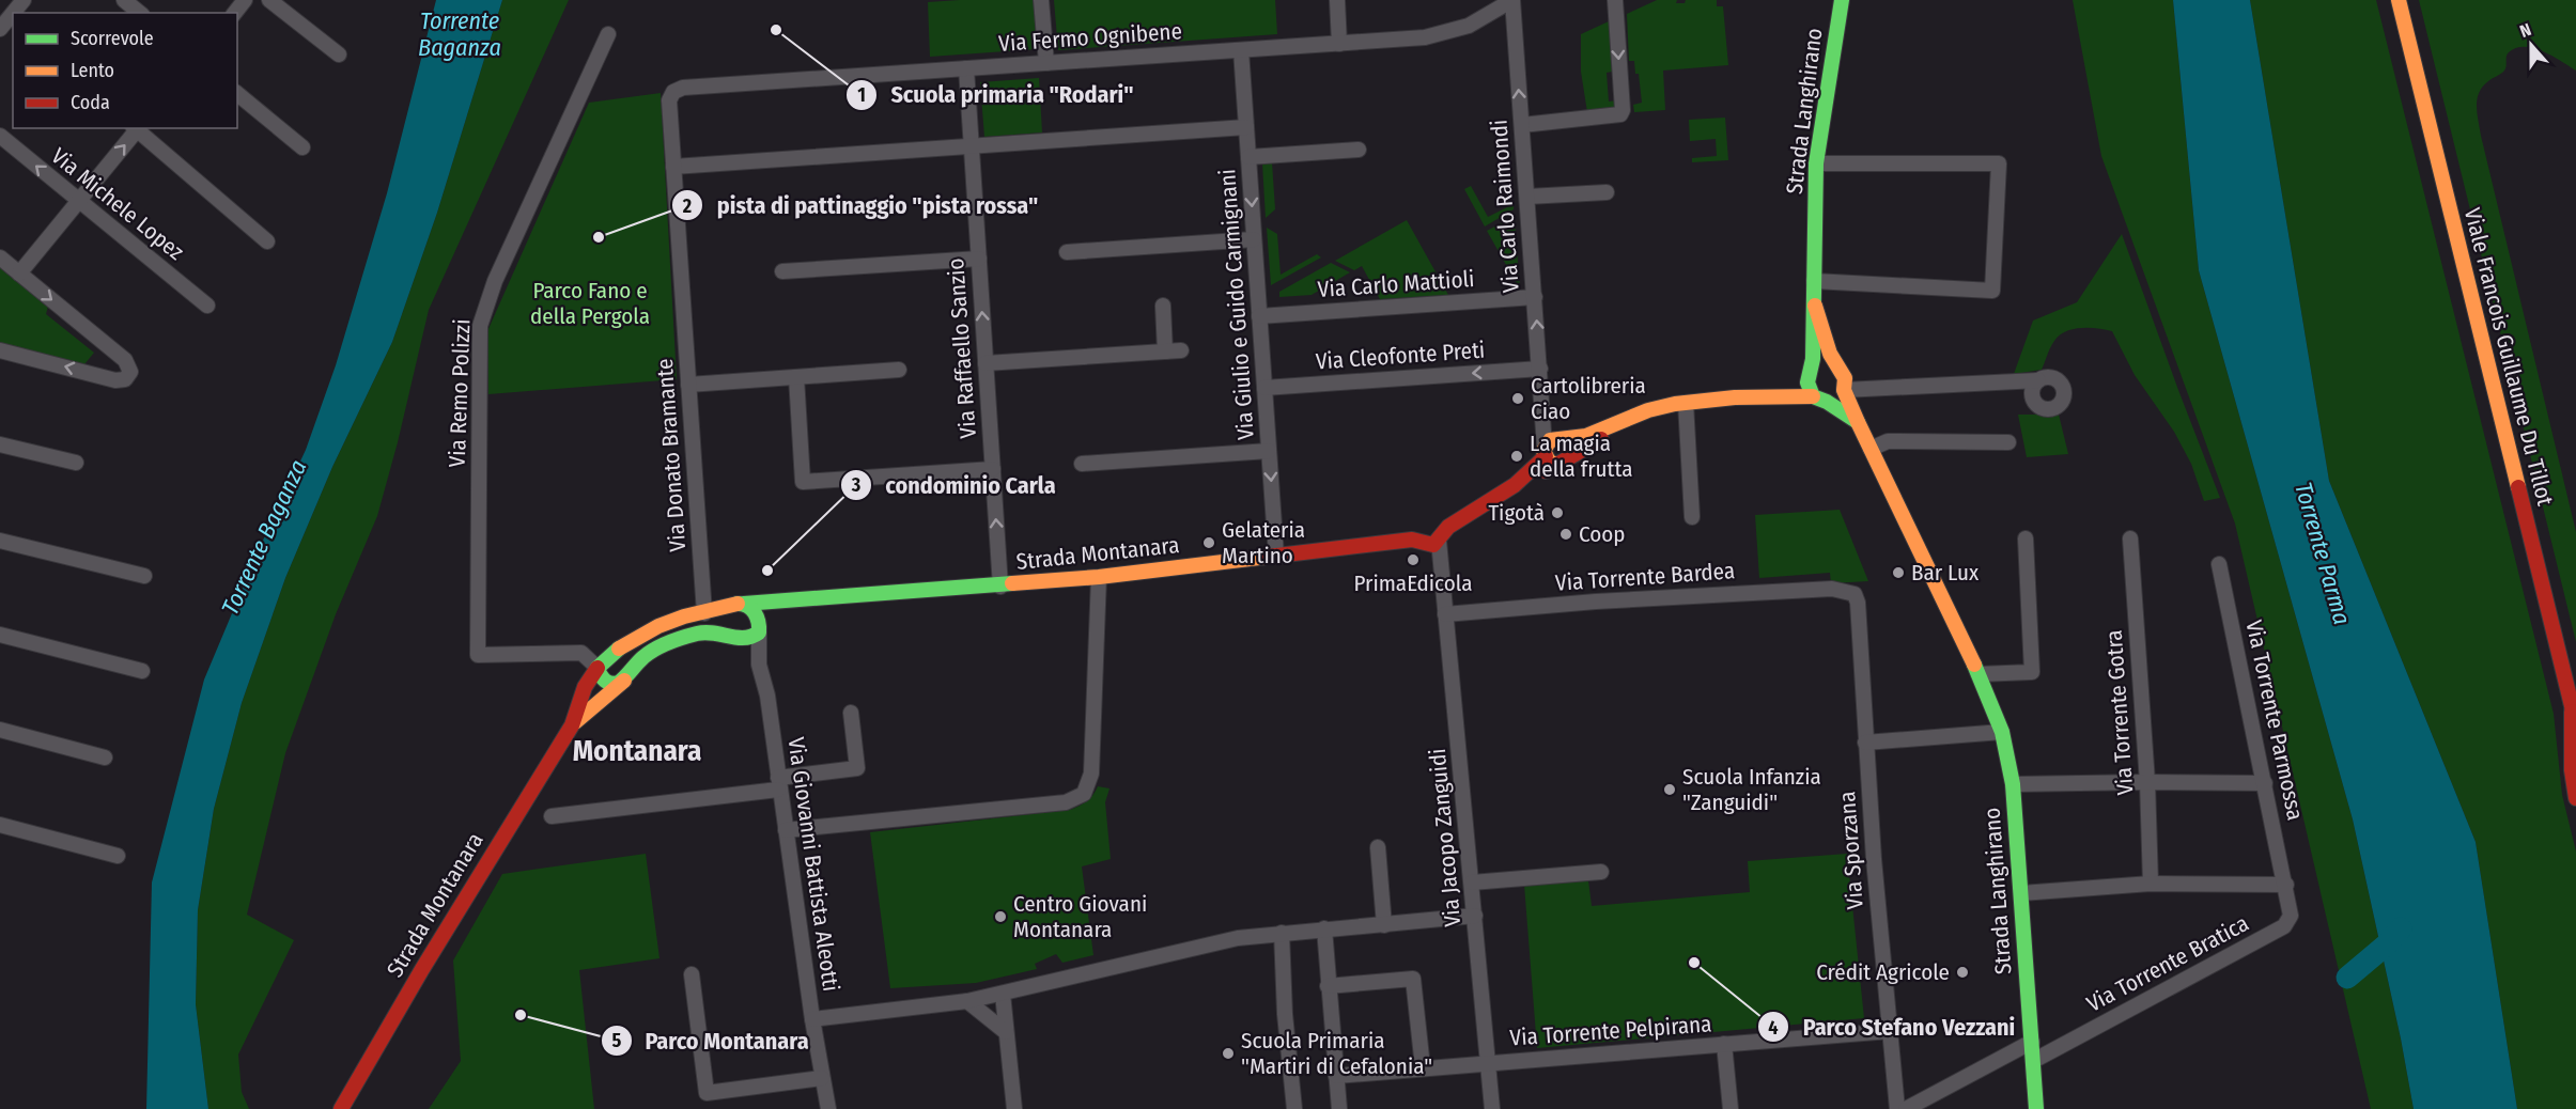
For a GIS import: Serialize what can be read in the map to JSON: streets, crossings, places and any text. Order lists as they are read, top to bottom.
{
  "streets": {
    "street": [
      "Via Fermo Ognibene",
      "Strada Langhirano",
      "Via Michele Lopez",
      "Via Carlo Raimondi",
      "Via Carlo Mattioli",
      "Via Giulio e Guido Carmignani",
      "Via Raffaello Sanzio",
      "Via Cleofonte Preti",
      "Viale Francois Guillaume Du Tillot",
      "Via Remo Polizzi",
      "Via Donato Bramante",
      "Strada Montanara",
      "Via Torrente Bardea",
      "Via Torrente Gotra",
      "Via Torrente Parmossa",
      "Via Jacopo Zanguidi",
      "Via Sporzana",
      "Via Giovanni Battista Aleotti",
      "Via Torrente Bratica",
      "Via Torrente Pelpirana"
    ]
  },
  "crossings": [
    ["Via Fermo Ognibene", "Via Carlo Raimondi"],
    ["Via Fermo Ognibene", "Via Giulio e Guido Carmignani"],
    ["Via Fermo Ognibene", "Via Raffaello Sanzio"],
    ["Via Fermo Ognibene", "Via Donato Bramante"],
    ["Strada Langhirano", "Strada Montanara"],
    ["Strada Langhirano", "Via Torrente Bratica"],
    ["Via Carlo Raimondi", "Via Carlo Mattioli"],
    ["Via Carlo Raimondi", "Via Cleofonte Preti"],
    ["Via Carlo Raimondi", "Strada Montanara"],
    ["Via Carlo Mattioli", "Via Giulio e Guido Carmignani"],
    ["Via Giulio e Guido Carmignani", "Via Cleofonte Preti"],
    ["Via Giulio e Guido Carmignani", "Strada Montanara"],
    ["Via Raffaello Sanzio", "Strada Montanara"],
    ["Via Remo Polizzi", "Strada Montanara"],
    ["Via Donato Bramante", "Strada Montanara"],
    ["Strada Montanara", "Via Jacopo Zanguidi"],
    ["Strada Montanara", "Via Giovanni Battista Aleotti"],
    ["Via Torrente Bardea", "Via Jacopo Zanguidi"],
    ["Via Torrente Bardea", "Via Sporzana"],
    ["Via Torrente Parmossa", "Via Torrente Bratica"],
    ["Via Jacopo Zanguidi", "Via Torrente Pelpirana"],
    ["Via Sporzana", "Via Torrente Pelpirana"]
  ],
  "one_way": [
    "Via Michele Lopez",
    "Via Carlo Raimondi",
    "Via Giulio e Guido Carmignani",
    "Via Raffaello Sanzio",
    "Via Cleofonte Preti"
  ],
  "districts": ["Montanara"],
  "water": ["Torrente Baganza", "Torrente Parma"],
  "parks": ["Parco Fano e della Pergola"],
  "places": [
    "Scuola primaria \"Rodari\"",
    "pista di pattinaggio \"pista rossa\"",
    "Cartolibreria Ciao",
    "La magia della frutta",
    "Tigotà",
    "Coop",
    "Gelateria Martino",
    "PrimaEdicola",
    "condominio Carla",
    "Bar Lux",
    "Scuola Infanzia \"Zanguidi\"",
    "Centro Giovani Montanara",
    "Parco Stefano Vezzani",
    "Crédit Agricole",
    "Parco Montanara",
    "Scuola Primaria \"Martiri di Cefalonia\""
  ],
  "legend": ["Scorrevole", "Lento", "Coda"],
  "north": "top"
}
